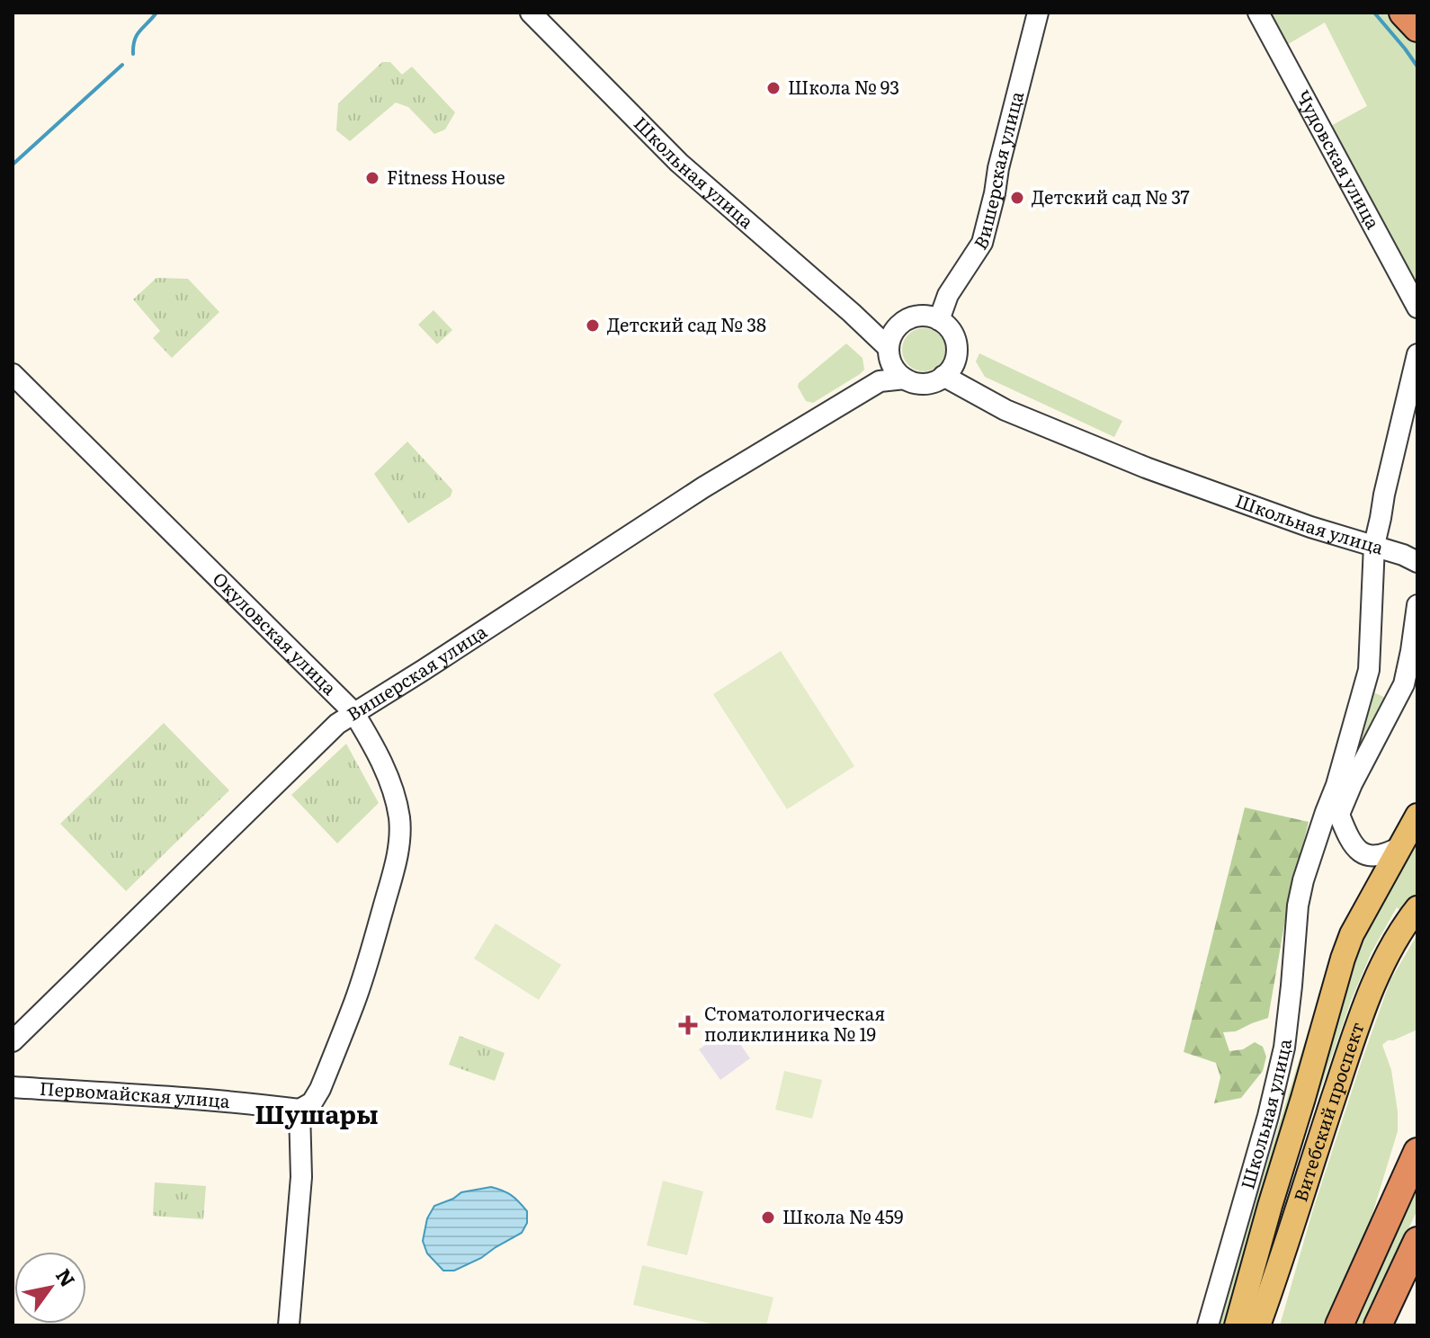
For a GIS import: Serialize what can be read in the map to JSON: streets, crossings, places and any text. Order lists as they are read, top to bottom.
{
  "streets": {
    "main road": ["Витебский проспект"],
    "street": [
      "Чудовская улица",
      "Вишерская улица",
      "Школьная улица",
      "Окуловская улица",
      "Первомайская улица"
    ]
  },
  "crossings": [
    ["Вишерская улица", "Школьная улица"],
    ["Вишерская улица", "Окуловская улица"],
    ["Окуловская улица", "Первомайская улица"]
  ],
  "districts": ["Шушары"],
  "places": {
    "other": [
      "Школа № 93",
      "Fitness House",
      "Детский сад № 37",
      "Детский сад № 38",
      "Школа № 459"
    ],
    "health": ["Стоматологическая поликлиника № 19"]
  },
  "north": "top right"
}
